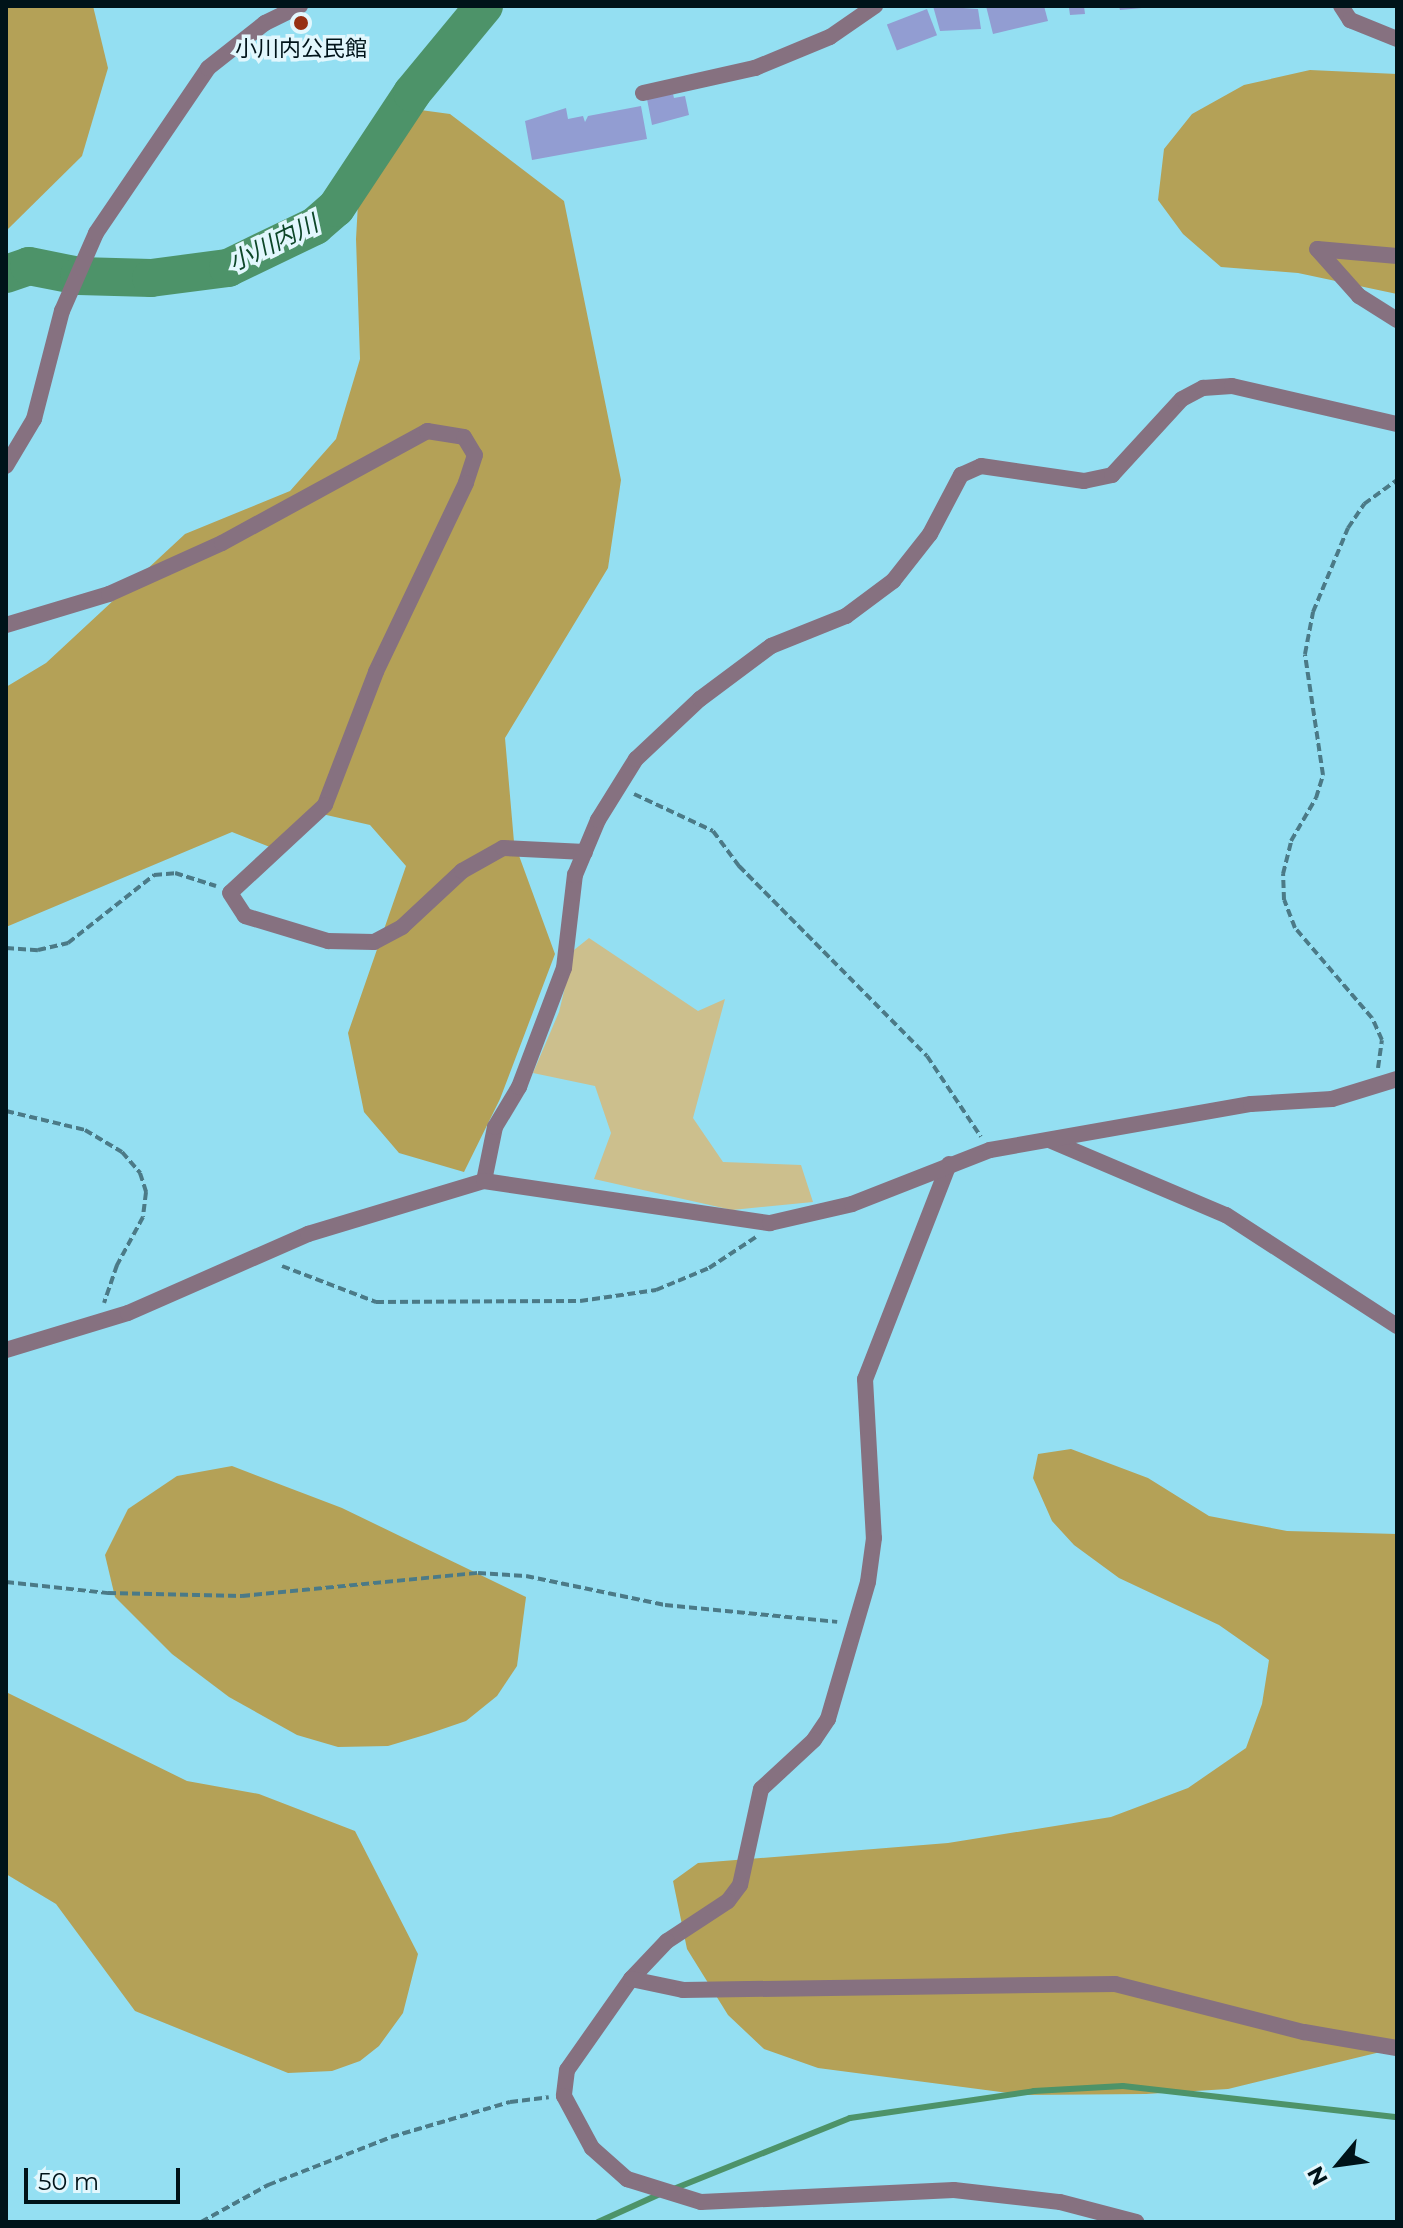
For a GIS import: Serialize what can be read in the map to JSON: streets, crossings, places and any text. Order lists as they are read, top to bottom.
{
  "water": ["小川内川"],
  "places": ["小川内公民館"],
  "scale_bar": "50 m",
  "north": "bottom left"
}
